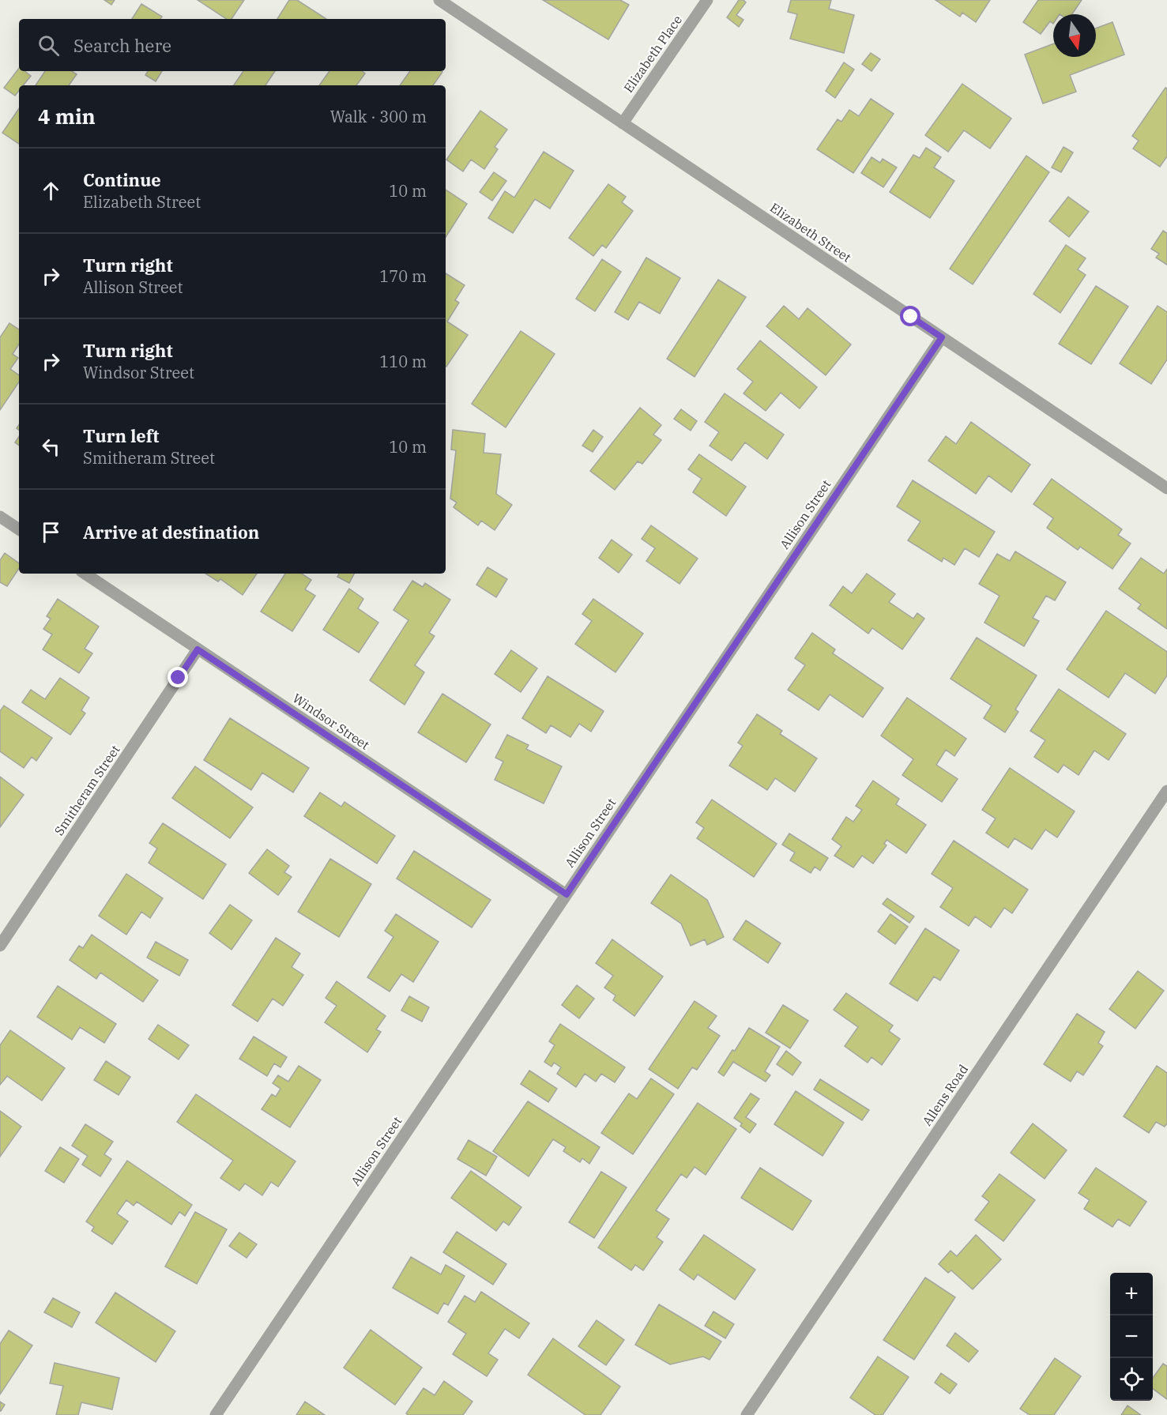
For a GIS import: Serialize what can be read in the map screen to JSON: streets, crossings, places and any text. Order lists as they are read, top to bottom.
{
  "streets": {
    "street": [
      "Elizabeth Place",
      "Elizabeth Street",
      "Allison Street",
      "Windsor Street",
      "Smitheram Street",
      "Allens Road"
    ]
  },
  "crossings": [
    ["Elizabeth Place", "Elizabeth Street"],
    ["Elizabeth Street", "Allison Street"],
    ["Allison Street", "Windsor Street"],
    ["Windsor Street", "Smitheram Street"]
  ],
  "north": "bottom",
  "page": {
    "search": "Search here",
    "heading": ["4 min", "Walk · 300 m"],
    "list": [
      ["Continue", "Elizabeth Street", "10 m"],
      ["Turn right", "Allison Street", "170 m"],
      ["Turn right", "Windsor Street", "110 m"],
      ["Turn left", "Smitheram Street", "10 m"],
      "Arrive at destination"
    ],
    "map_buttons": ["+", "−"]
  }
}
